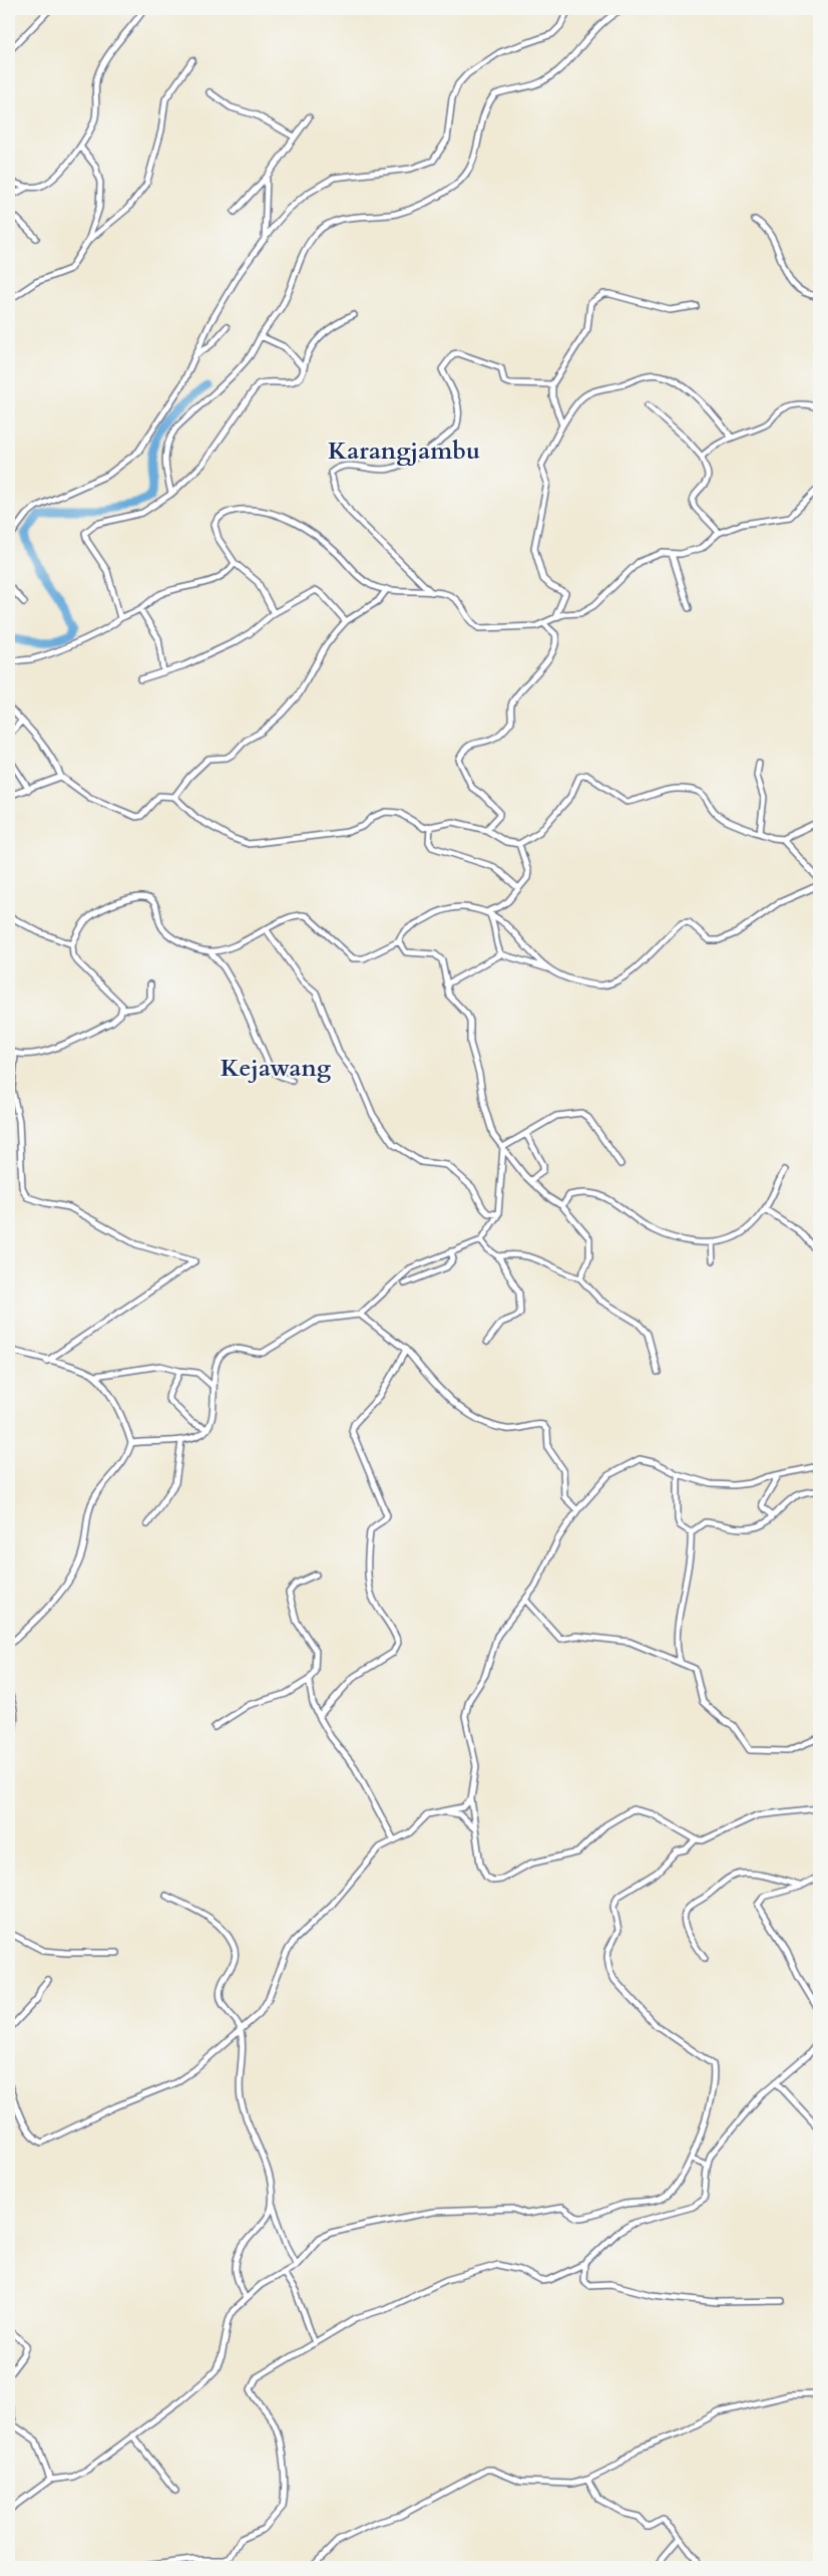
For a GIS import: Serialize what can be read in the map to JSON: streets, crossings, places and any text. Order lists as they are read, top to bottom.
{
  "districts": ["Karangjambu", "Kejawang"]
}
